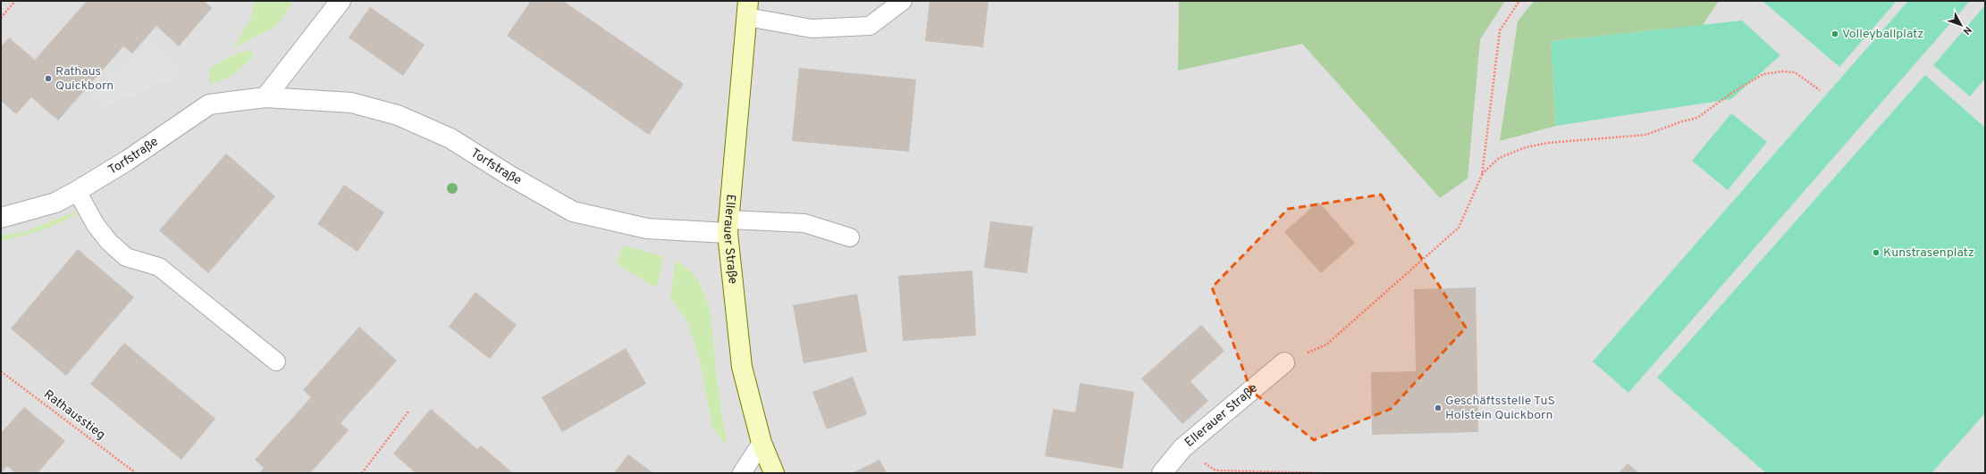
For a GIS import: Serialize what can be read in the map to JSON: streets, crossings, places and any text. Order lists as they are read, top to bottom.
{
  "streets": {
    "main road": ["Ellerauer Straße"],
    "street": ["Torfstraße"],
    "path": ["Rathausstieg"]
  },
  "crossings": [
    ["Torfstraße", "Ellerauer Straße"]
  ],
  "places": [
    "Volleyballplatz",
    "Rathaus Quickborn",
    "Kunstrasenplatz",
    "Geschäftsstelle TuS Holstein Quickborn"
  ],
  "north": "bottom right"
}
